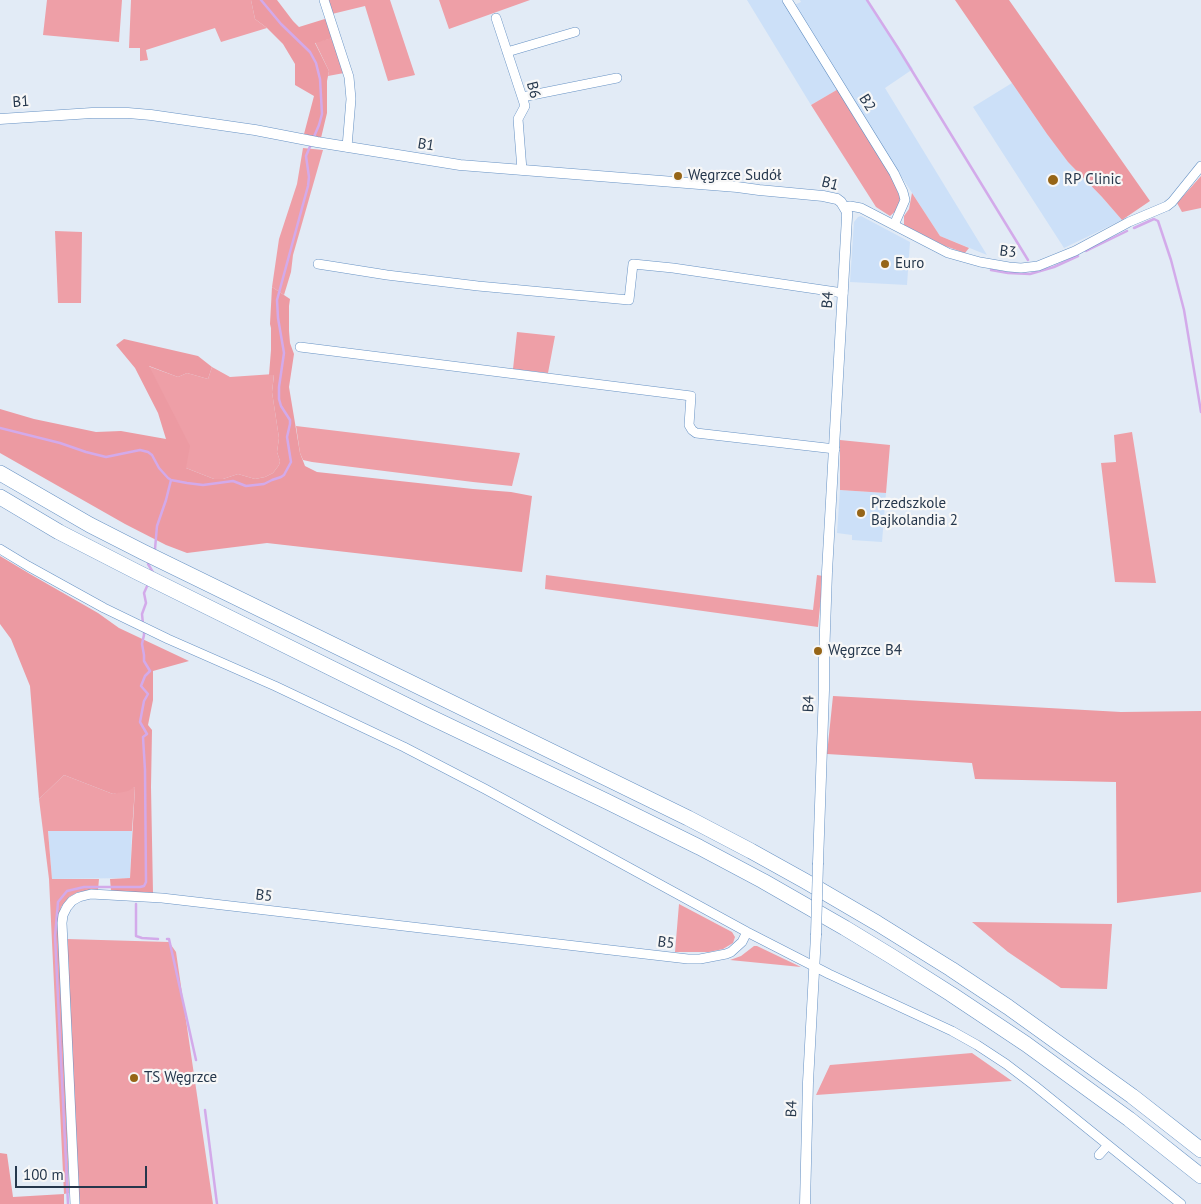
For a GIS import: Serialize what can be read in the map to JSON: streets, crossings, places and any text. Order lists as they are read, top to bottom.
{
  "streets": {
    "street": [
      "B6",
      "B1",
      "B2",
      "B3",
      "B4",
      "B5"
    ]
  },
  "crossings": [
    ["B6", "B1"],
    ["B1", "B3"],
    ["B1", "B4"],
    ["B2", "B3"],
    ["B3", "B4"]
  ],
  "places": [
    "Węgrzce Sudół",
    "RP Clinic",
    "Euro",
    "Przedszkole Bajkolandia 2",
    "Węgrzce B4",
    "TS Węgrzce"
  ],
  "scale_bar": "100 m"
}
